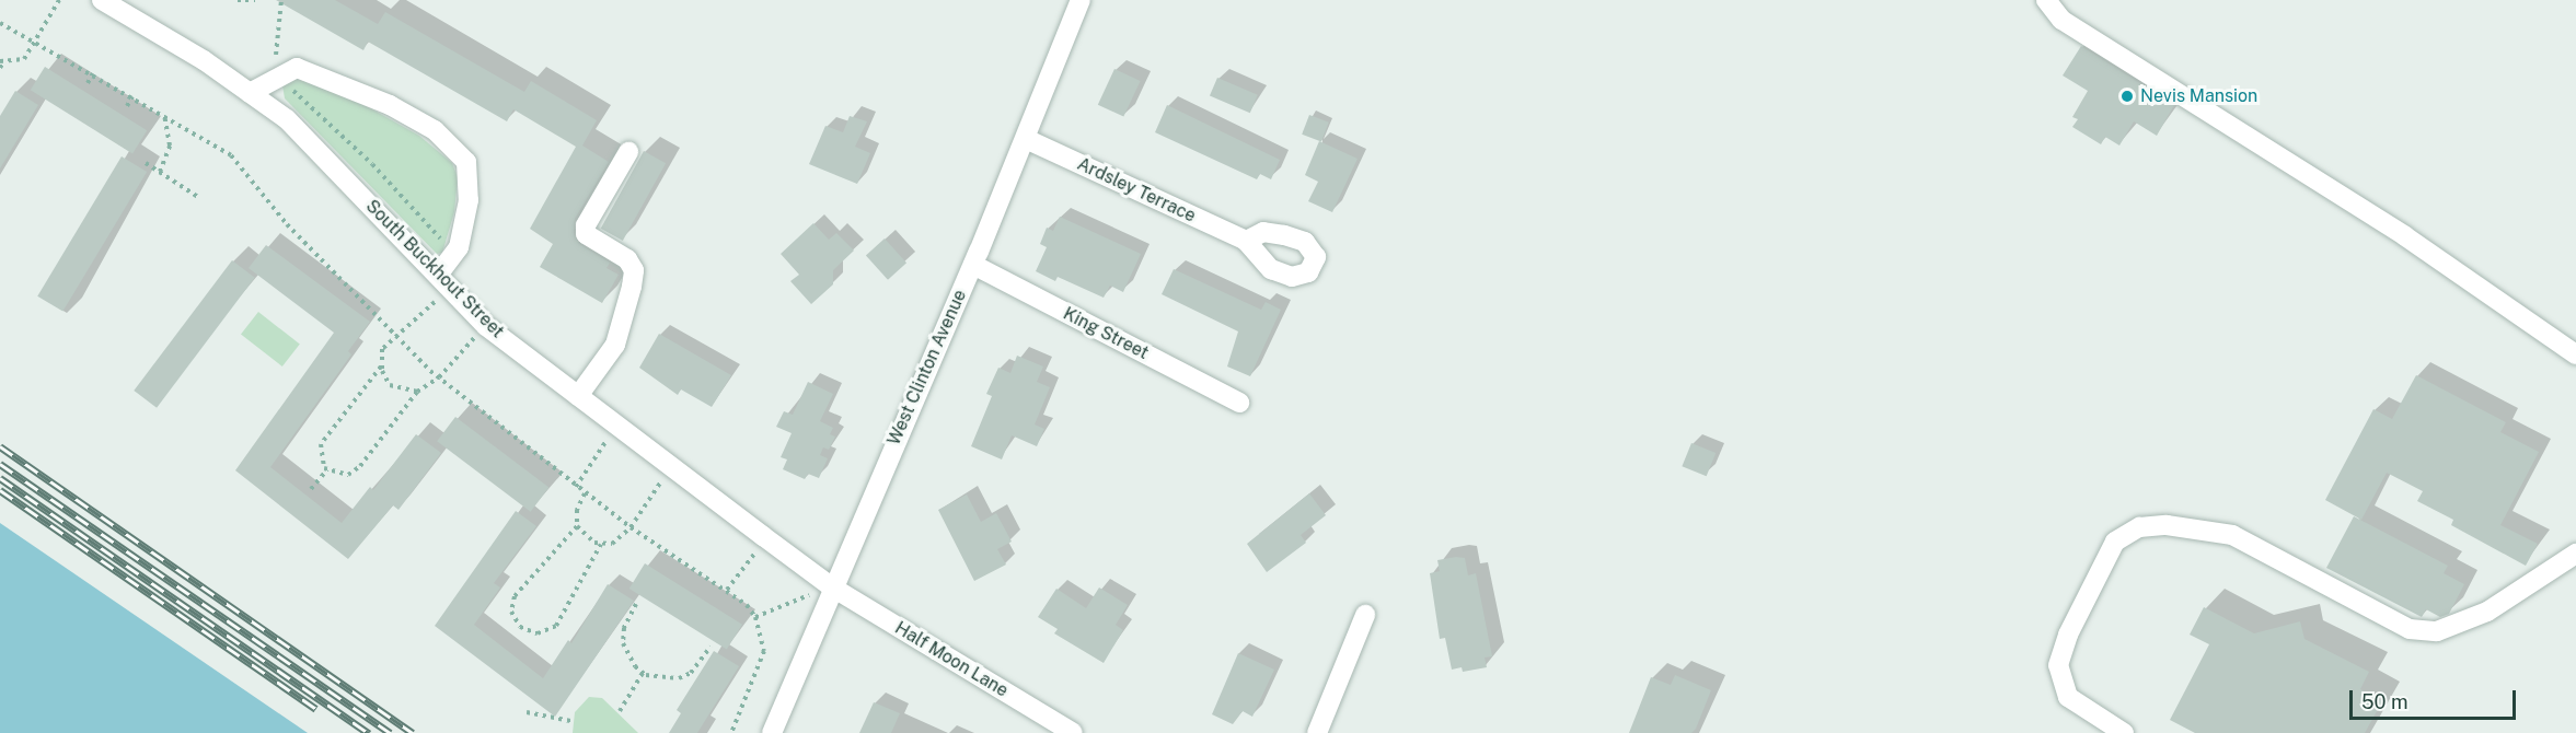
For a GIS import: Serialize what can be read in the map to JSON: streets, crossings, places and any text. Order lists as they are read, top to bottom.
{
  "streets": {
    "street": [
      "Ardsley Terrace",
      "South Buckhout Street",
      "King Street",
      "West Clinton Avenue",
      "Half Moon Lane"
    ]
  },
  "crossings": [
    ["Ardsley Terrace", "West Clinton Avenue"],
    ["South Buckhout Street", "West Clinton Avenue"],
    ["South Buckhout Street", "Half Moon Lane"],
    ["King Street", "West Clinton Avenue"],
    ["West Clinton Avenue", "Half Moon Lane"]
  ],
  "places": ["Nevis Mansion"],
  "scale_bar": "50 m"
}
